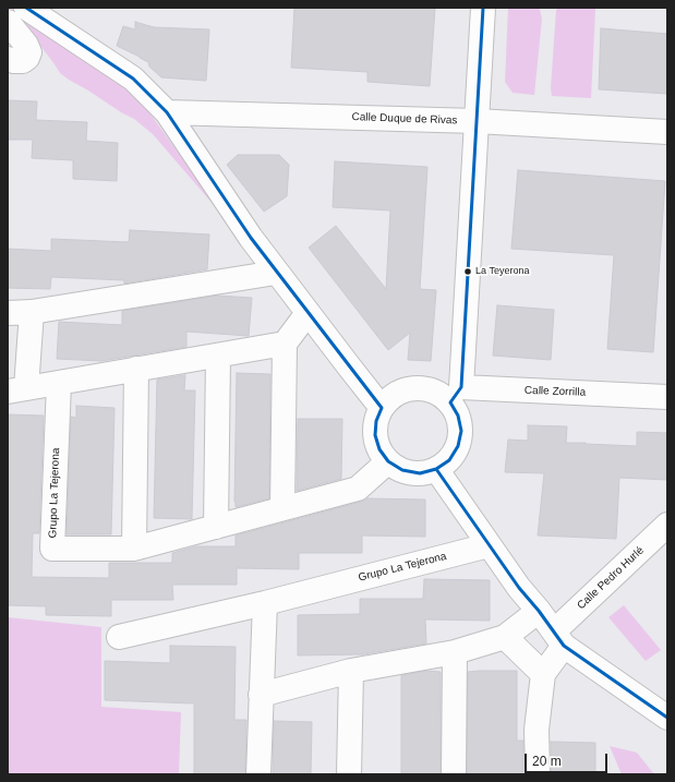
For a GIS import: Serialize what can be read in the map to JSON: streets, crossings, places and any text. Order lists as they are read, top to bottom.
{
  "streets": {
    "street": [
      "Calle Duque de Rivas",
      "Calle Zorrilla",
      "Grupo La Tejerona",
      "Calle Pedro Hurlé"
    ]
  },
  "crossings": [
    ["Calle Zorrilla", "Grupo La Tejerona"]
  ],
  "places": ["La Teyerona"],
  "scale_bar": "20 m"
}
